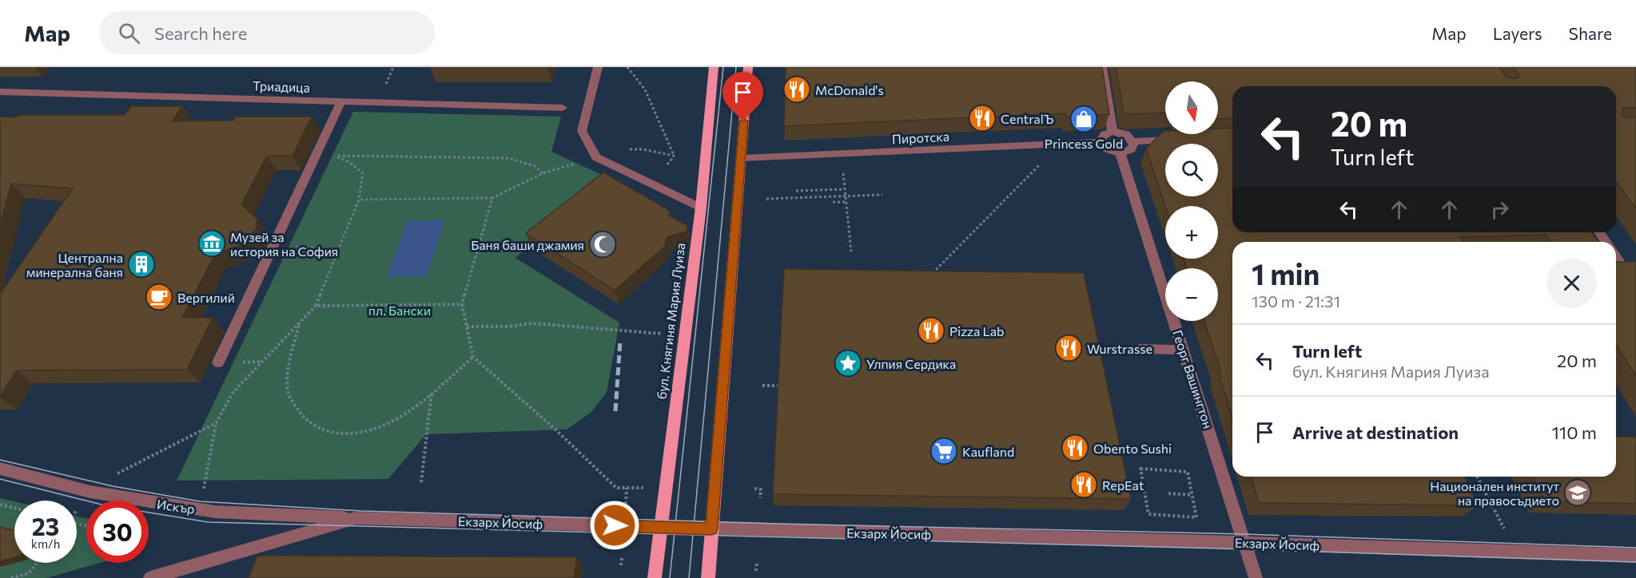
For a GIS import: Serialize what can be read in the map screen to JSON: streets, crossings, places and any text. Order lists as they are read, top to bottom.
{
  "streets": {
    "main road": ["бул. Княгиня Мария Луиза"],
    "street": [
      "Триадица",
      "Пиротска",
      "Георг Вашингтон",
      "Искър",
      "Екзарх Йосиф"
    ]
  },
  "crossings": [
    ["Пиротска", "Георг Вашингтон"],
    ["бул. Княгиня Мария Луиза", "Екзарх Йосиф"],
    ["Георг Вашингтон", "Екзарх Йосиф"],
    ["Искър", "Екзарх Йосиф"]
  ],
  "parks": ["пл. Бански"],
  "places": {
    "restaurant": [
      "McDonald's",
      "CentralЪ",
      "Pizza Lab",
      "Wurstrasse",
      "Obento Sushi",
      "RepEat"
    ],
    "shop": ["Princess Gold"],
    "museum": ["Музей за история на София"],
    "mosque": ["Баня баши джамия"],
    "building": ["Централна минерална баня"],
    "cafe": ["Вергилий"],
    "place": ["Улпия Сердика"],
    "supermarket": ["Kaufland"],
    "school or university": ["Национален институт на правосъдието"]
  },
  "north": "bottom",
  "page": {
    "header": "Map",
    "search": "Search here",
    "nav": ["Map", "Layers", "Share"],
    "map_buttons": ["+", "−"],
    "turn": ["20 m", "Turn left"],
    "heading": ["1 min", "130 m · 21:31"],
    "list": [
      {
        "name": "Turn left",
        "note": "бул. Княгиня Мария Луиза",
        "value": "20 m"
      },
      {
        "name": "Arrive at destination",
        "value": "110 m"
      }
    ],
    "speed": "23 km/h",
    "limit": "30"
  }
}
